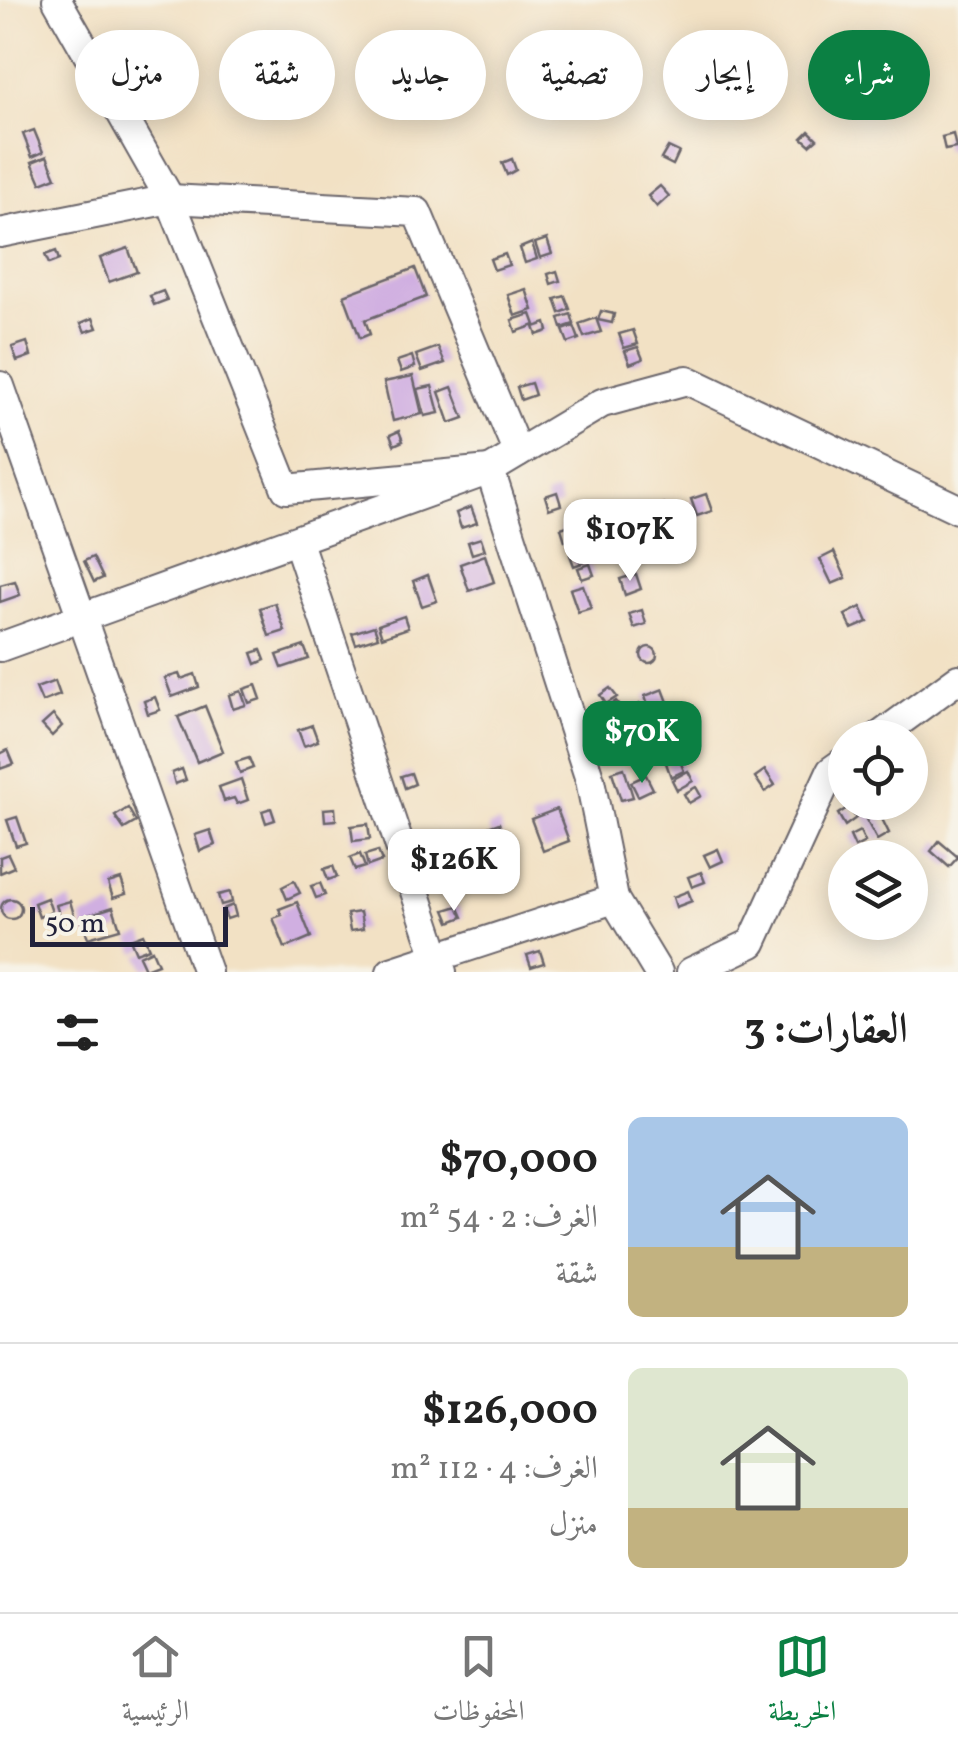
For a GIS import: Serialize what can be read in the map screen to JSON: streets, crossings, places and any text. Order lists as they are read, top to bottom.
{
  "scale_bar": "50 m",
  "page": {
    "chip": [
      "شراء",
      "إيجار",
      "تصفية",
      "جديد",
      "شقة",
      "منزل"
    ],
    "price": ["$107K", "$70K", "$126K"],
    "scale": "50 m",
    "heading": "العقارات: 3",
    "list": [
      {
        "name": "$70,000",
        "note": "الغرف: 2 · 54 m² · شقة"
      },
      {
        "name": "$126,000",
        "note": "الغرف: 4 · 112 m² · منزل"
      }
    ],
    "tabs": ["الخريطة", "المحفوظات", "الرئيسية"]
  }
}
